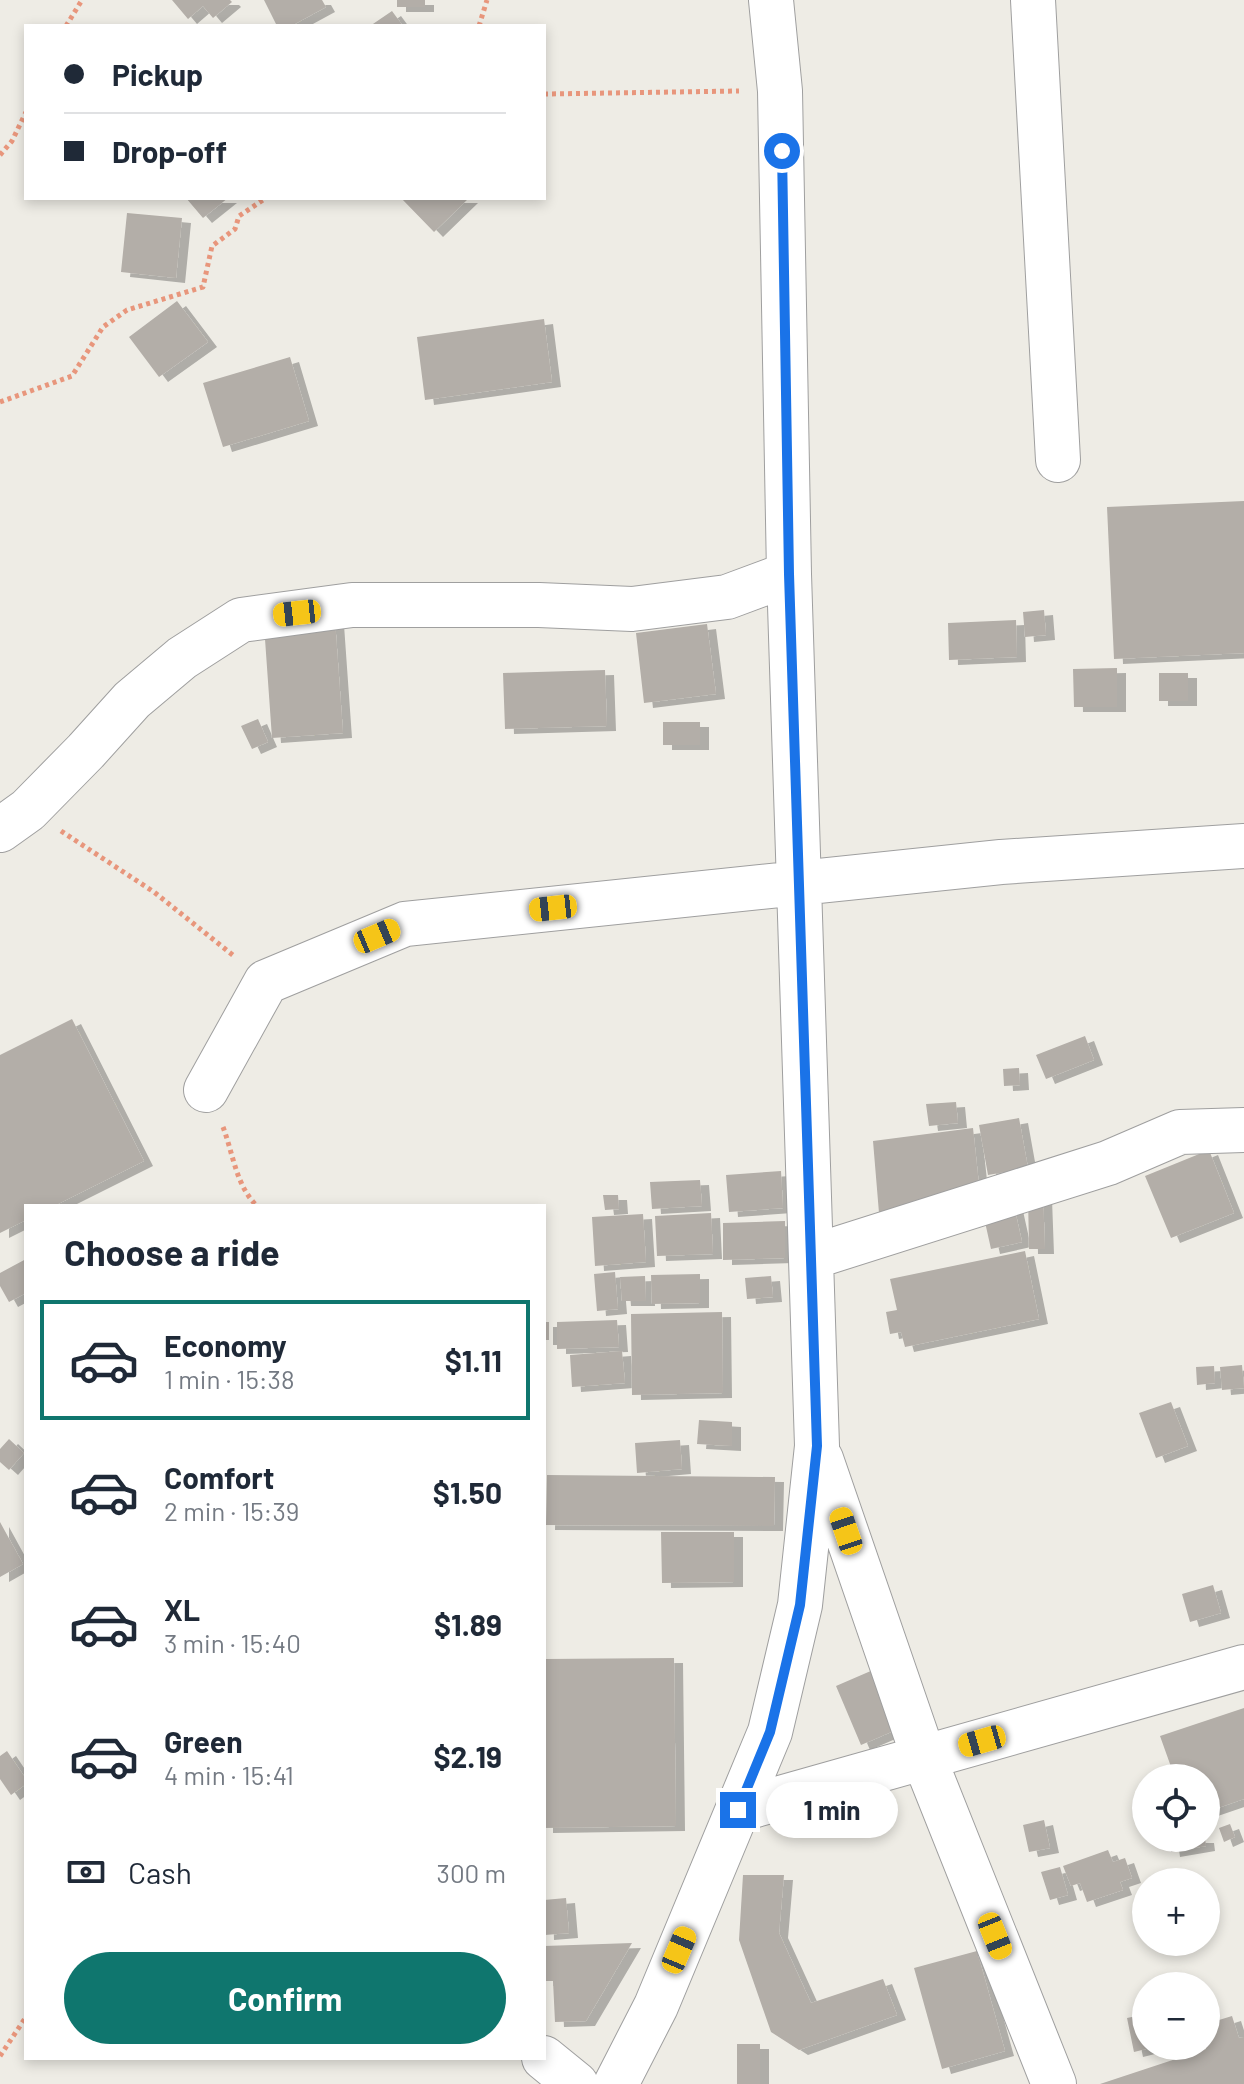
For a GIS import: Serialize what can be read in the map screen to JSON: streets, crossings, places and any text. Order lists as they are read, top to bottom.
{
  "page": {
    "banner": ["Pickup", "Drop-off"],
    "heading": "Choose a ride",
    "list": [
      {
        "name": "Economy",
        "note": "1 min · 15:38",
        "value": "$1.11"
      },
      {
        "name": "Comfort",
        "note": "2 min · 15:39",
        "value": "$1.50"
      },
      {
        "name": "XL",
        "note": "3 min · 15:40",
        "value": "$1.89"
      },
      {
        "name": "Green",
        "note": "4 min · 15:41",
        "value": "$2.19"
      }
    ],
    "map_buttons": ["+", "−"],
    "bubble": "1 min",
    "pay": ["Cash", "300 m"],
    "buttons": "Confirm"
  }
}
